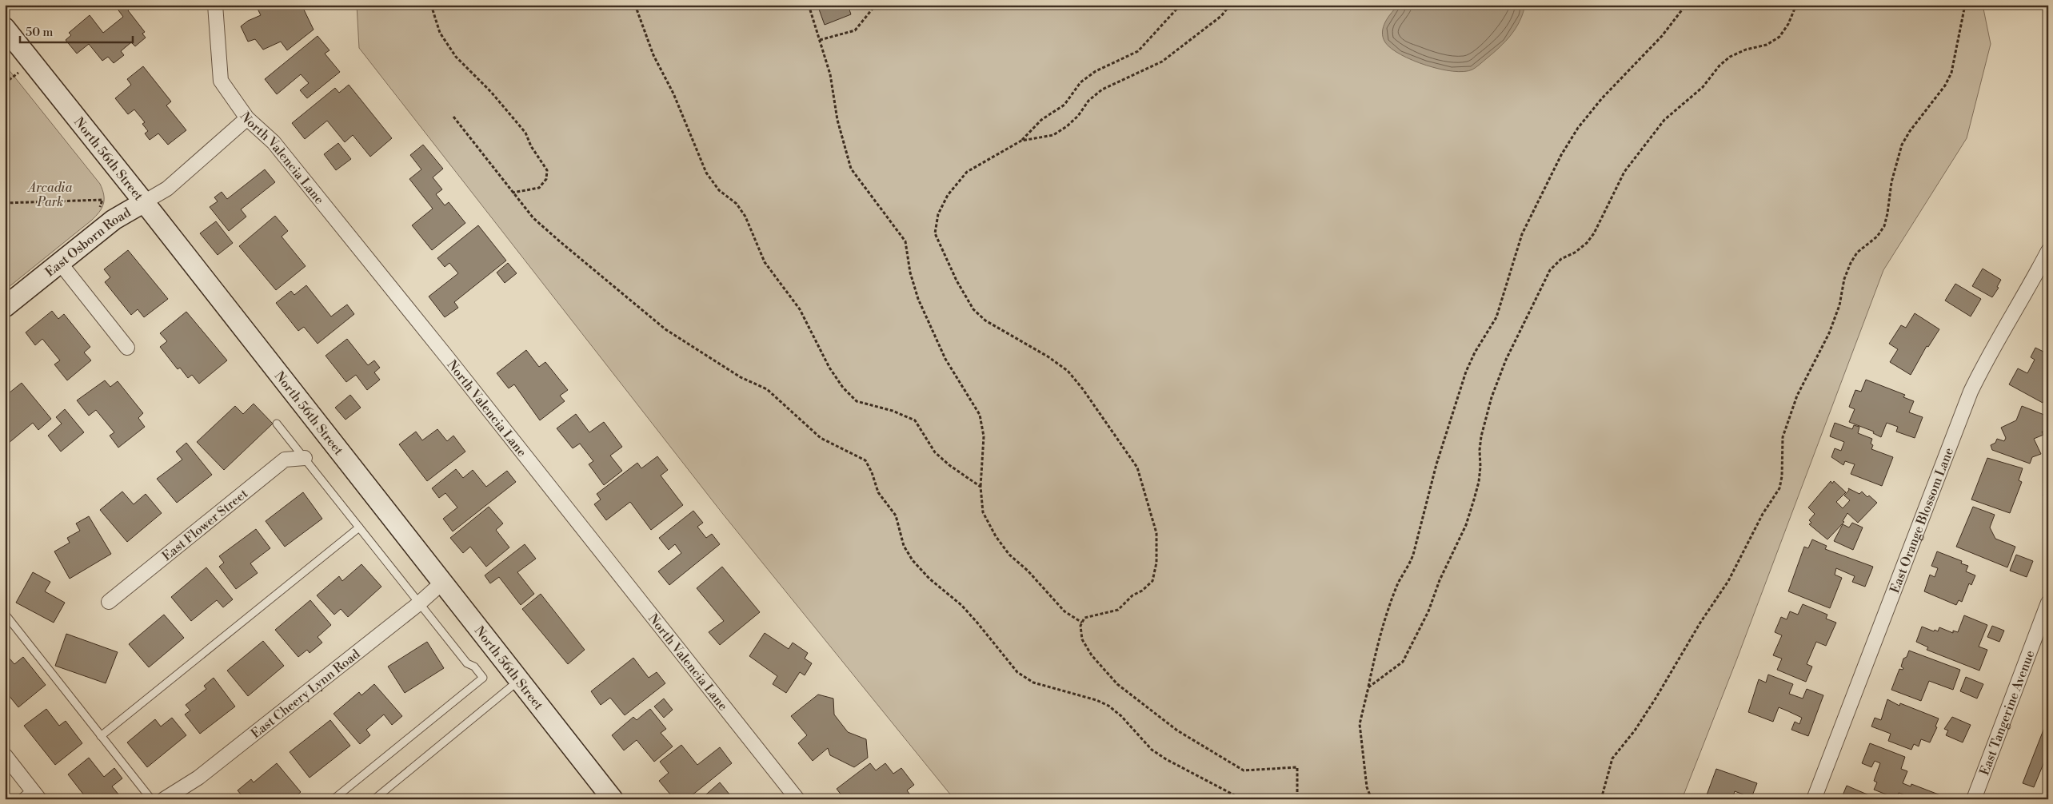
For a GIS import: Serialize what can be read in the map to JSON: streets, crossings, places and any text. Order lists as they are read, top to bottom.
{
  "streets": {
    "main road": ["North 56th Street", "East Osborn Road"],
    "street": [
      "North Valencia Lane",
      "East Orange Blossom Lane",
      "East Flower Street",
      "East Cheery Lynn Road",
      "East Tangerine Avenue"
    ]
  },
  "crossings": [
    ["North Valencia Lane", "East Osborn Road"],
    ["North 56th Street", "East Osborn Road"],
    ["North 56th Street", "East Cheery Lynn Road"]
  ],
  "parks": ["Arcadia Park"],
  "scale_bar": "50 m"
}
